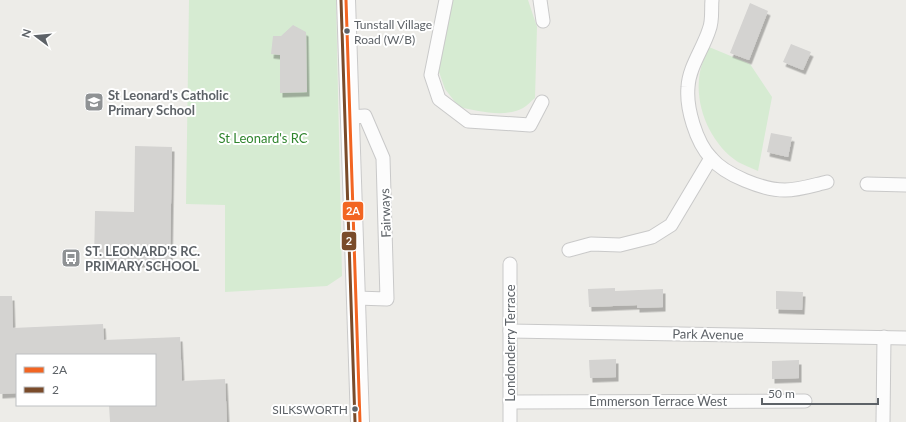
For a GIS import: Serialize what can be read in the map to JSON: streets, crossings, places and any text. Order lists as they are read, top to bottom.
{
  "streets": {
    "street": [
      "Fairways",
      "Park Avenue",
      "Londonderry Terrace",
      "Emmerson Terrace West"
    ]
  },
  "crossings": [
    ["Park Avenue", "Londonderry Terrace"],
    ["Londonderry Terrace", "Emmerson Terrace West"]
  ],
  "parks": ["St Leonard's RC"],
  "places": {
    "other": ["Tunstall Village Road (W/B)", "SILKSWORTH"],
    "school or university": ["St Leonard's Catholic Primary School"],
    "bus stop": ["ST. LEONARD'S RC. PRIMARY SCHOOL"]
  },
  "lines": ["transit line 2A", "transit line 2"],
  "legend": ["2A", "2"],
  "scale_bar": "50 m",
  "north": "left"
}
